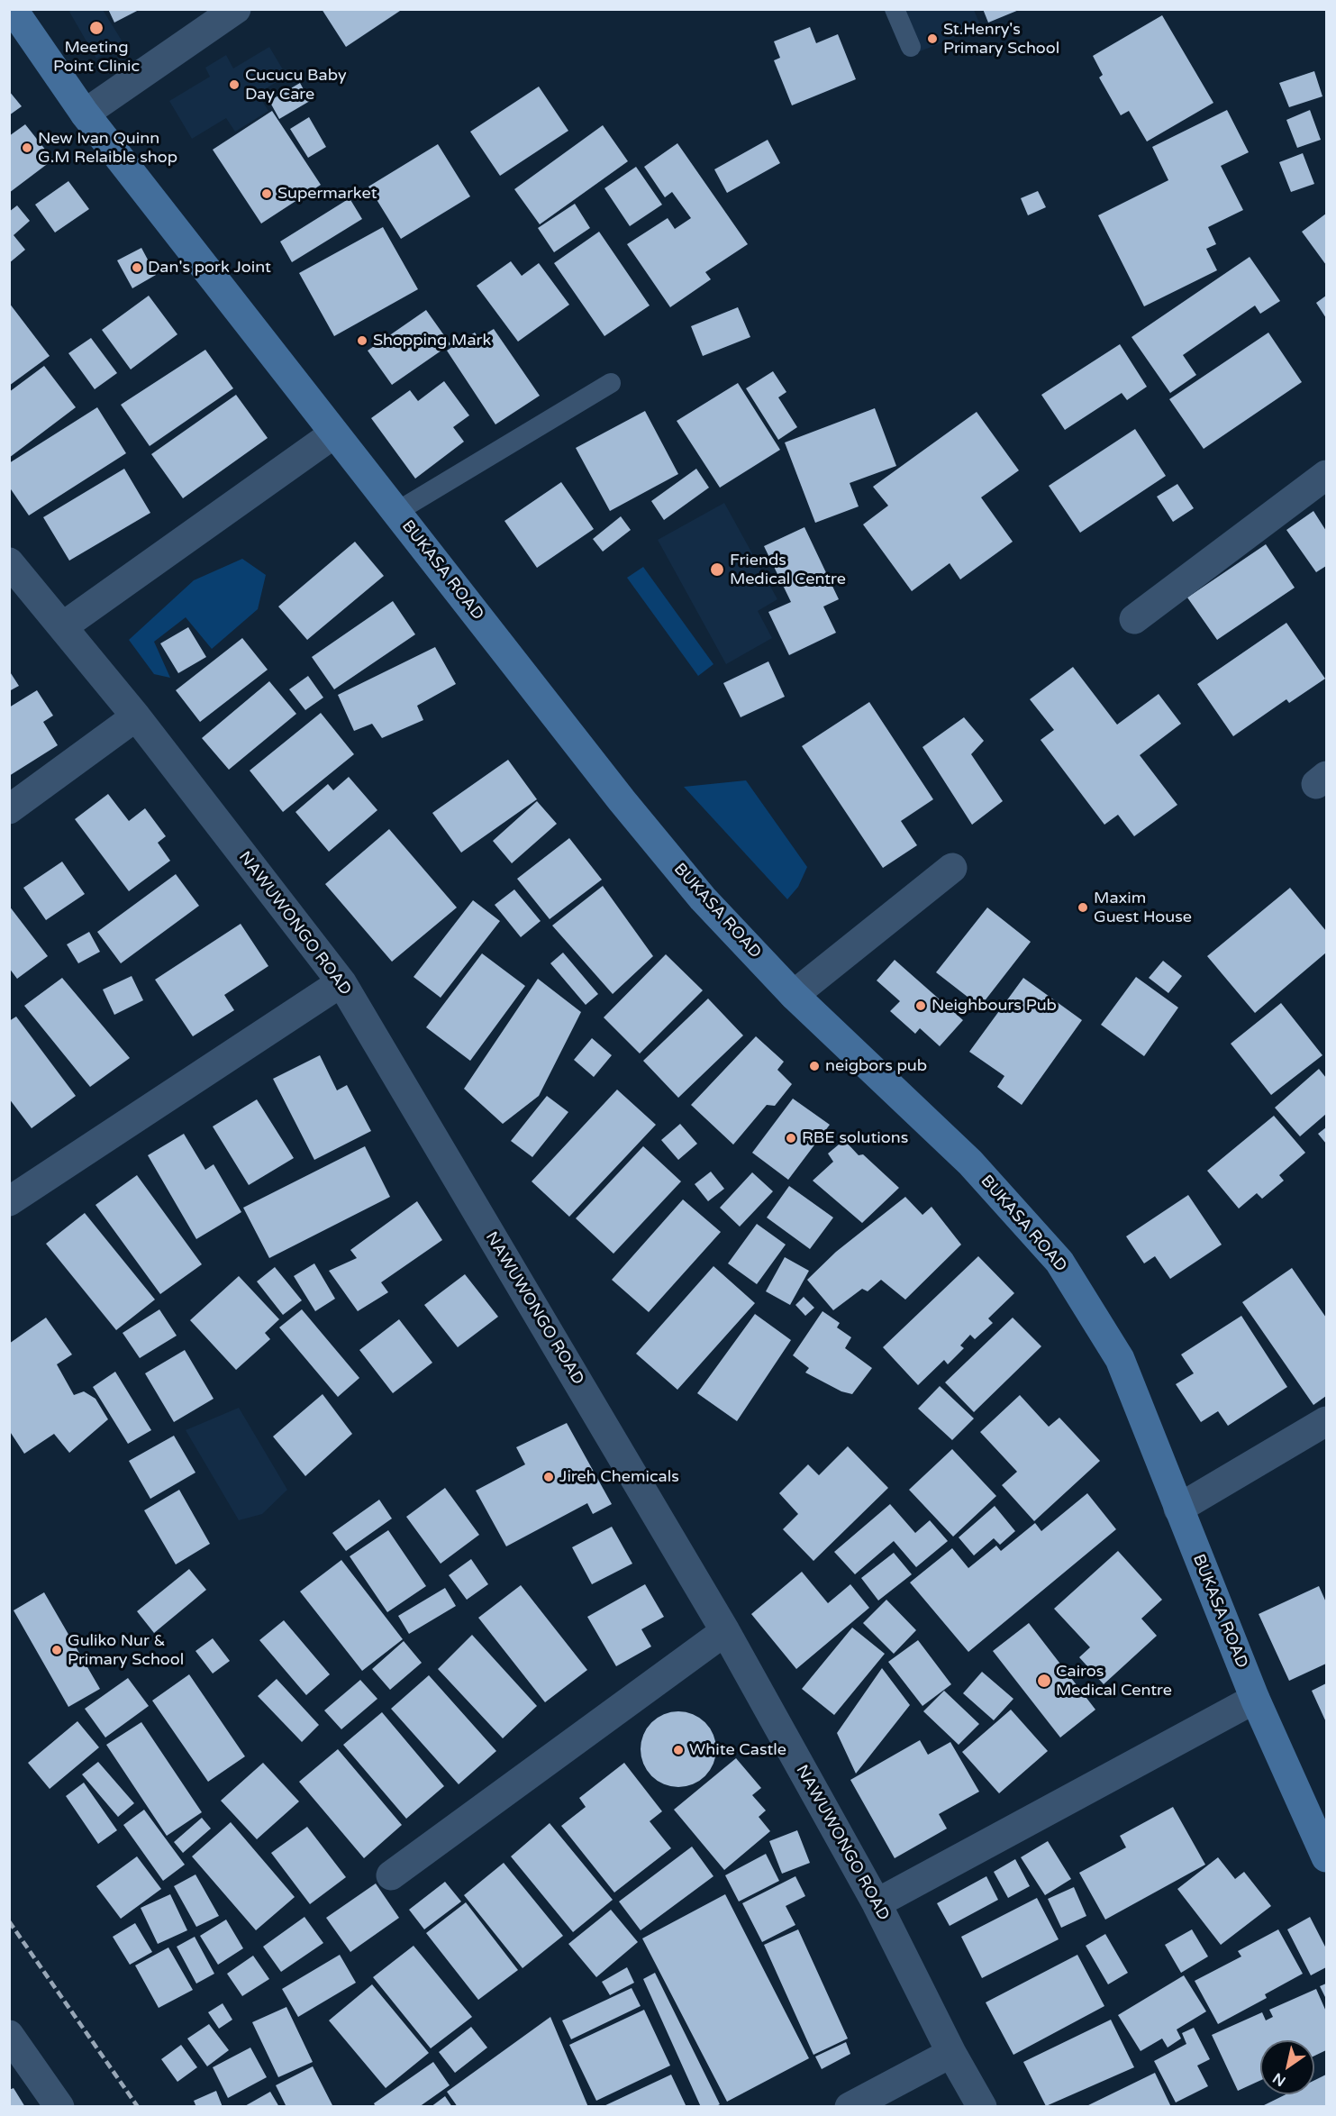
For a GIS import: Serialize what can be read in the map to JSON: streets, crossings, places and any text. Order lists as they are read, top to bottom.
{
  "streets": {
    "street": ["BUKASA ROAD", "NAWUWONGO ROAD"]
  },
  "places": [
    "Meeting Point Clinic",
    "St.Henry's Primary School",
    "Cucucu Baby Day Care",
    "New Ivan Quinn G.M Relaible shop",
    "Supermarket",
    "Dan's pork Joint",
    "Shopping Mark",
    "Friends Medical Centre",
    "Maxim Guest House",
    "Neighbours Pub",
    "neigbors pub",
    "RBE solutions",
    "Jireh Chemicals",
    "Guliko Nur & Primary School",
    "Cairos Medical Centre",
    "White Castle"
  ],
  "north": "bottom left"
}
